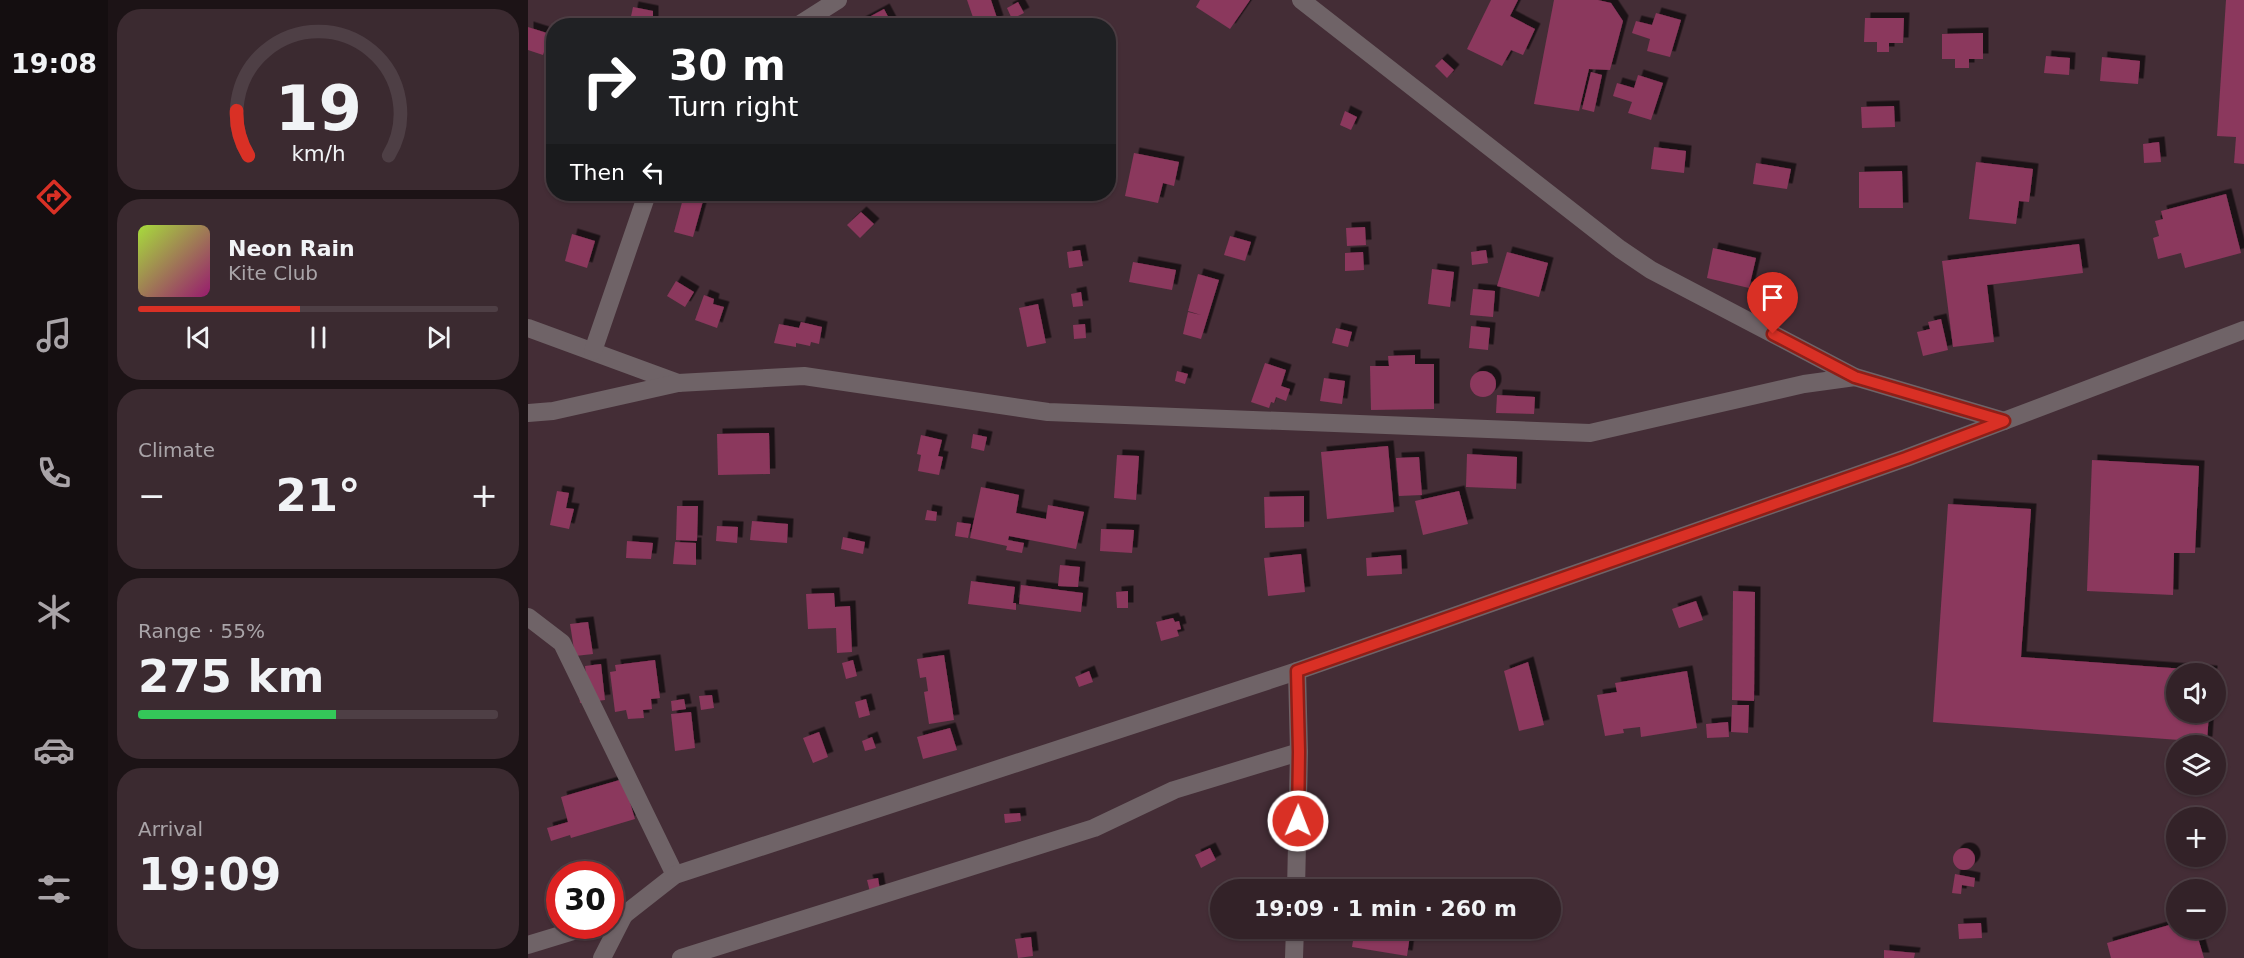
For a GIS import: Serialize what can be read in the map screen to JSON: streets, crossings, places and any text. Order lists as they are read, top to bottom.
{
  "page": {
    "tabs": "19:08",
    "turn": ["30 m", "Turn right"],
    "then": "Then",
    "song": ["Neon Rain", "Kite Club"],
    "tile": [
      "Climate",
      ["Range · 55%", "275 km"],
      ["Arrival", "19:09"]
    ],
    "heat": ["−", "21°", "+"],
    "map_buttons": ["+", "−"],
    "limit": "30",
    "trip": "19:09 · 1 min · 260 m",
    "gauge": ["19", "km/h"]
  }
}
